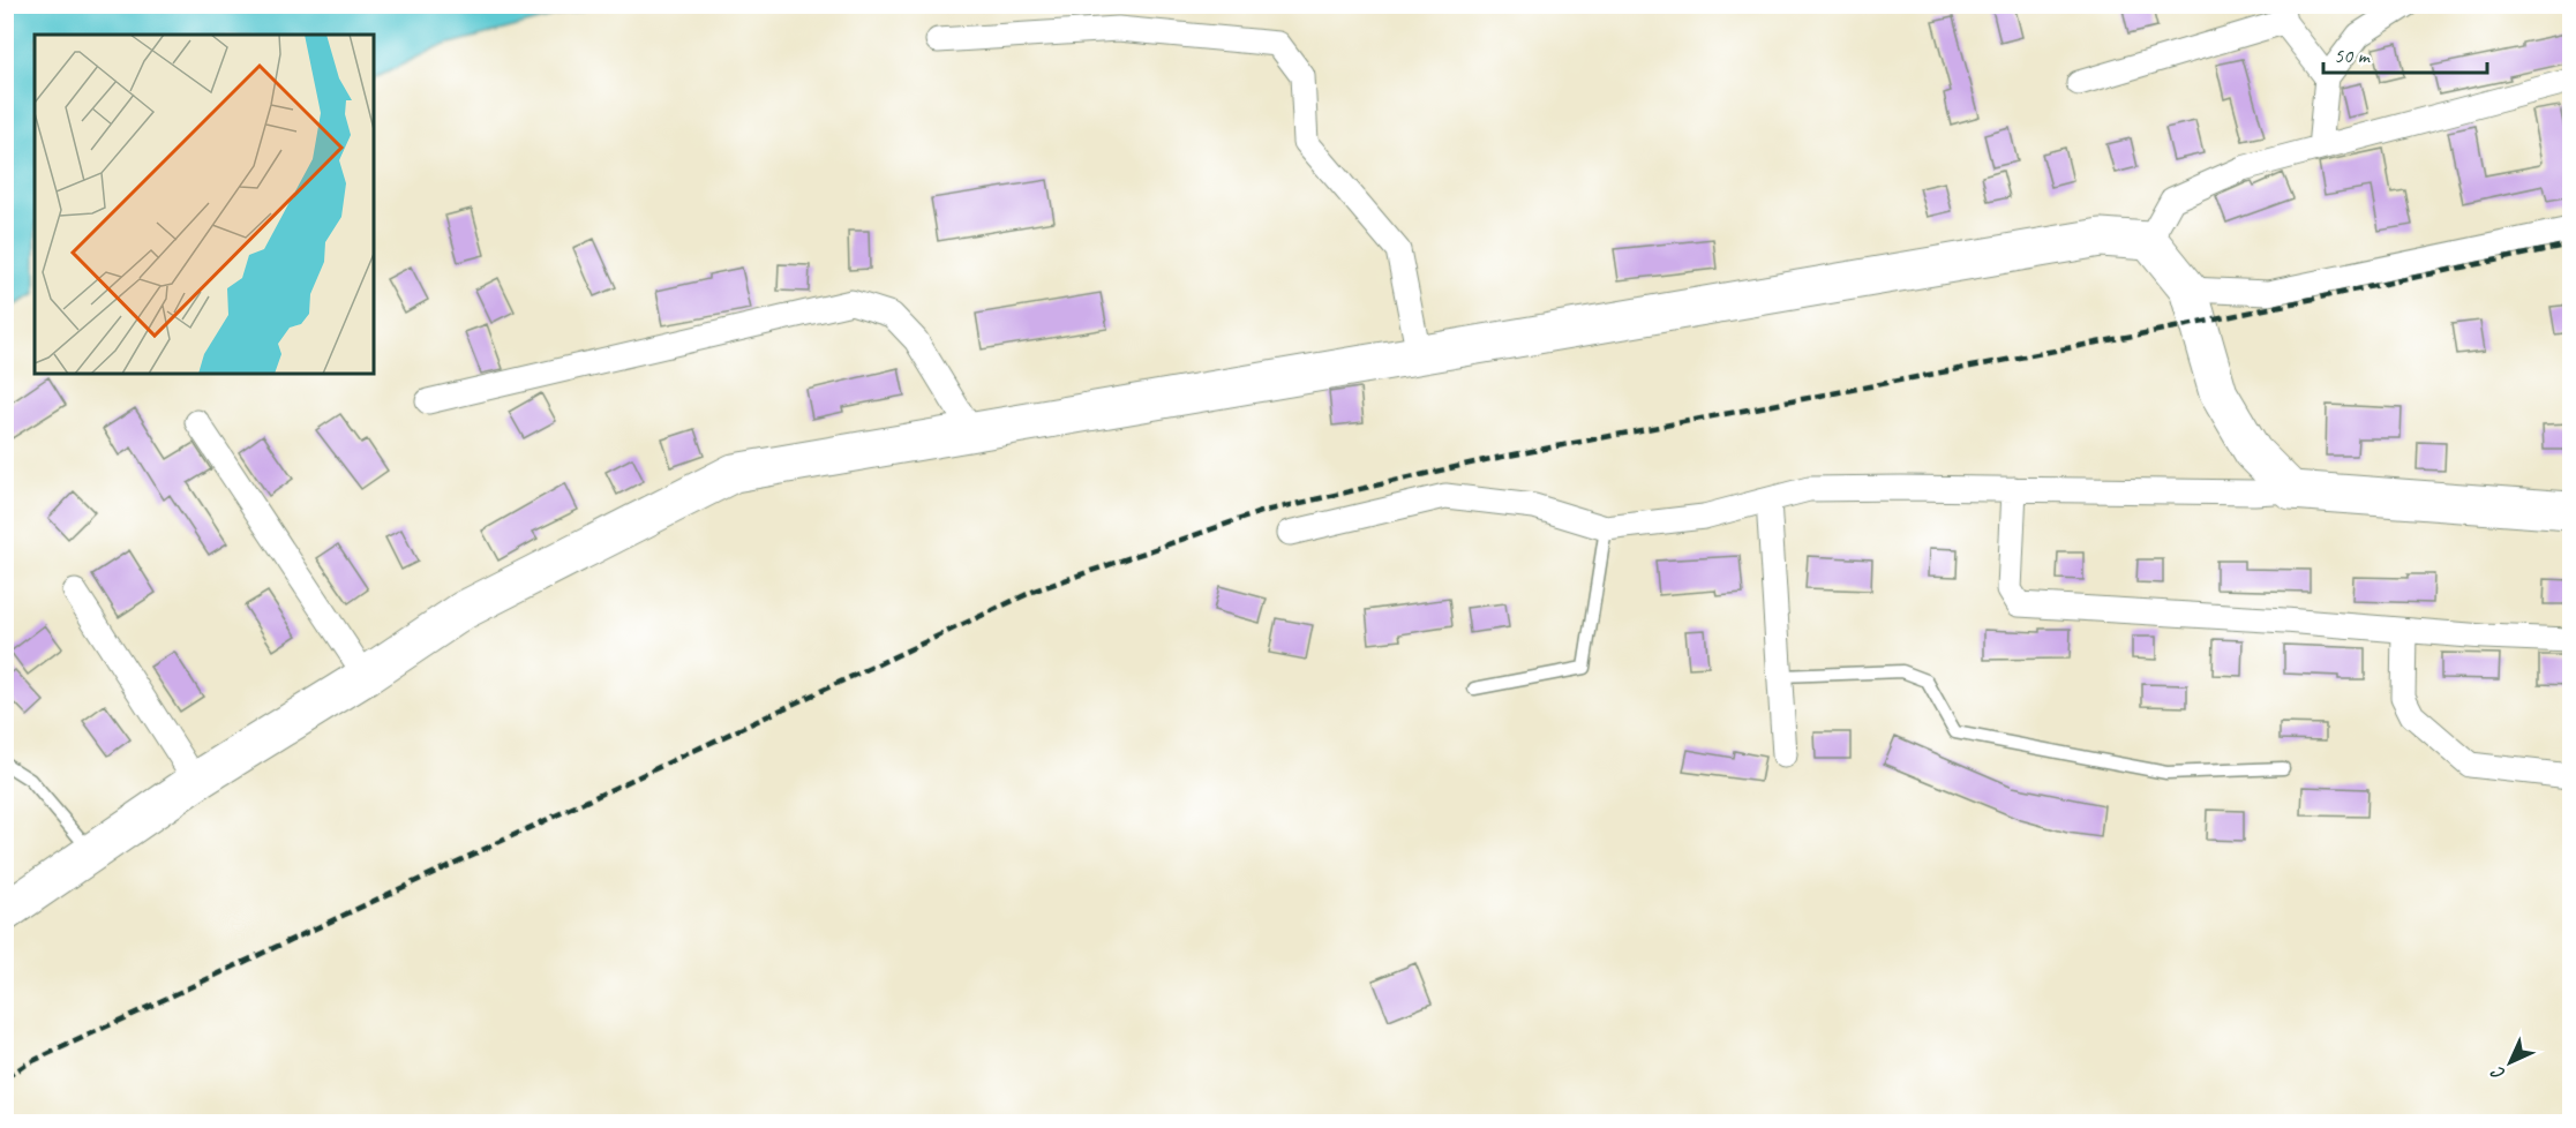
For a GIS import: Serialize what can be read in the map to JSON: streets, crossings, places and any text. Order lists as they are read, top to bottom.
{
  "scale_bar": "50 m",
  "north": "bottom left"
}
